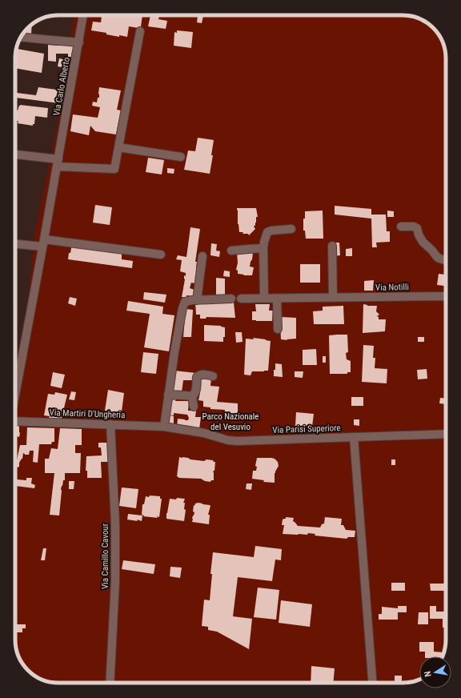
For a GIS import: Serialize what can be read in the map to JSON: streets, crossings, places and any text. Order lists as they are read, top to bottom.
{
  "streets": {
    "street": [
      "Via Carlo Alberto",
      "Via Notilli",
      "Via Martiri D'Ungheria",
      "Via Parisi Superiore",
      "Via Camillo Cavour"
    ]
  },
  "crossings": [
    ["Via Martiri D'Ungheria", "Via Parisi Superiore"],
    ["Via Martiri D'Ungheria", "Via Camillo Cavour"]
  ],
  "parks": ["Parco Nazionale del Vesuvio"],
  "north": "left"
}
